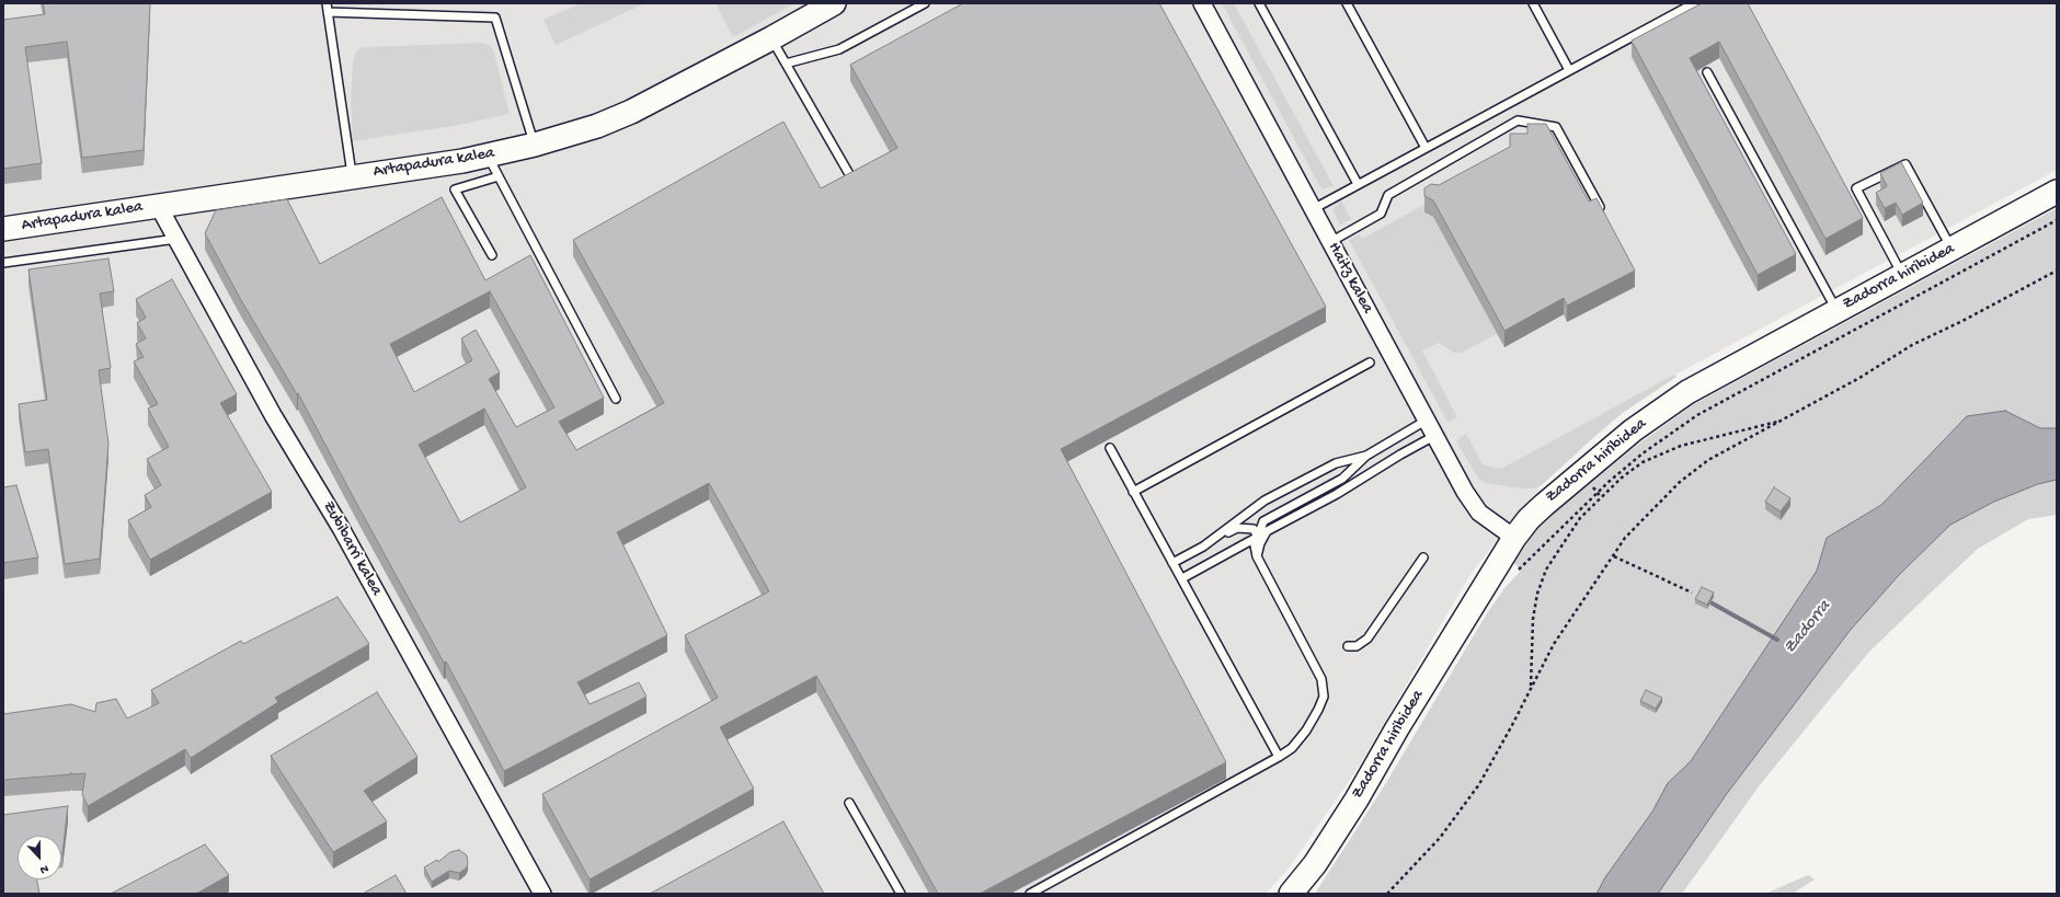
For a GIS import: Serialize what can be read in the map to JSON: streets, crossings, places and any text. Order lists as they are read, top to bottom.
{
  "streets": {
    "main road": ["Artapadura kalea", "Zadorra hiribidea"],
    "street": ["Haitz kalea", "Zubibarri kalea"]
  },
  "crossings": [
    ["Artapadura kalea", "Zubibarri kalea"],
    ["Zadorra hiribidea", "Haitz kalea"]
  ],
  "water": ["Zadorra"],
  "north": "bottom"
}
